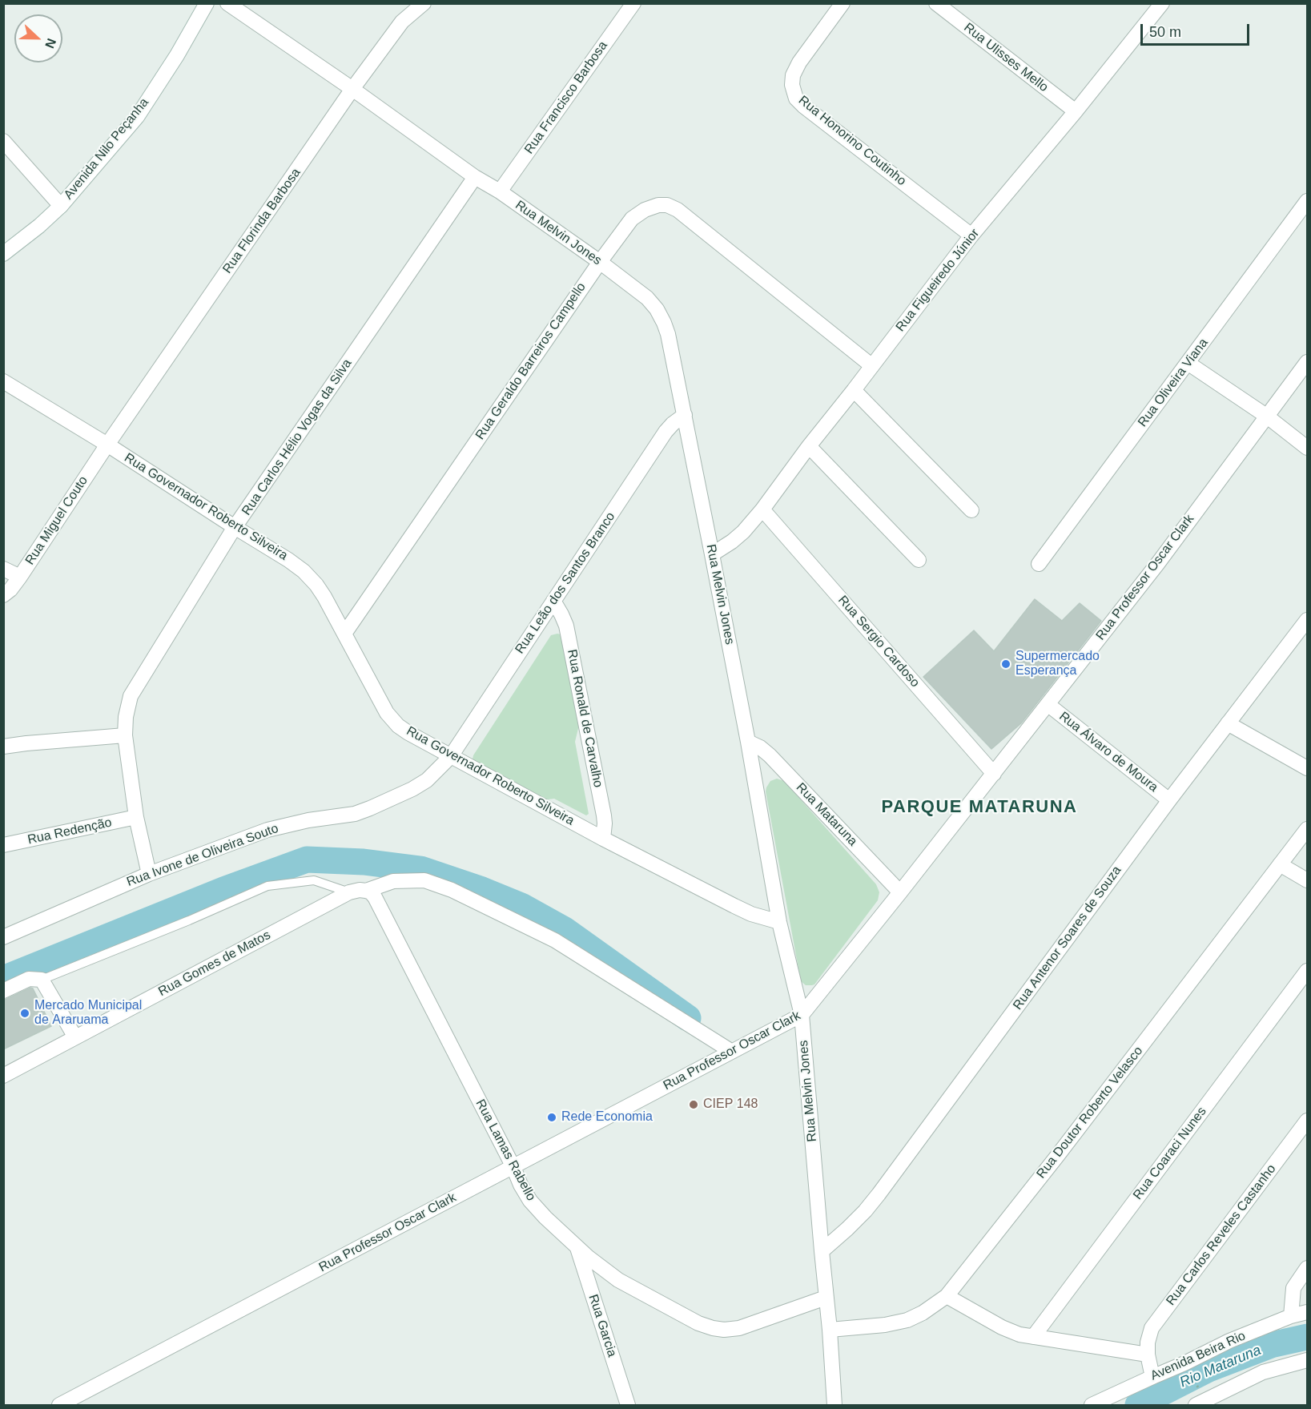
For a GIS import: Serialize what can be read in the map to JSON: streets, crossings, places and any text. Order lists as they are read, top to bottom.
{
  "streets": {
    "street": [
      "Rua Ulisses Mello",
      "Rua Francisco Barbosa",
      "Rua Honorino Coutinho",
      "Avenida Nilo Peçanha",
      "Rua Florinda Barbosa",
      "Rua Melvin Jones",
      "Rua Figueiredo Júnior",
      "Rua Geraldo Barreiros Campello",
      "Rua Oliveira Viana",
      "Rua Carlos Hélio Vogas da Silva",
      "Rua Governador Roberto Silveira",
      "Rua Miguel Couto",
      "Rua Professor Oscar Clark",
      "Rua Leão dos Santos Branco",
      "Rua Sergio Cardoso",
      "Rua Ronald de Carvalho",
      "Rua Álvaro de Moura",
      "Rua Mataruna",
      "Rua Redenção",
      "Rua Ivone de Oliveira Souto",
      "Rua Antenor Soares de Souza",
      "Rua Gomes de Matos",
      "Rua Doutor Roberto Velasco",
      "Rua Lamas Rabello",
      "Rua Coaraci Nunes",
      "Rua Carlos Reveles Castanho",
      "Rua Garcia",
      "Avenida Beira Rio"
    ]
  },
  "crossings": [
    ["Rua Ulisses Mello", "Rua Figueiredo Júnior"],
    ["Rua Francisco Barbosa", "Rua Melvin Jones"],
    ["Rua Honorino Coutinho", "Rua Figueiredo Júnior"],
    ["Rua Florinda Barbosa", "Rua Melvin Jones"],
    ["Rua Florinda Barbosa", "Rua Governador Roberto Silveira"],
    ["Rua Florinda Barbosa", "Rua Miguel Couto"],
    ["Rua Melvin Jones", "Rua Figueiredo Júnior"],
    ["Rua Melvin Jones", "Rua Geraldo Barreiros Campello"],
    ["Rua Melvin Jones", "Rua Carlos Hélio Vogas da Silva"],
    ["Rua Melvin Jones", "Rua Governador Roberto Silveira"],
    ["Rua Melvin Jones", "Rua Professor Oscar Clark"],
    ["Rua Melvin Jones", "Rua Leão dos Santos Branco"],
    ["Rua Melvin Jones", "Rua Mataruna"],
    ["Rua Melvin Jones", "Rua Antenor Soares de Souza"],
    ["Rua Melvin Jones", "Rua Doutor Roberto Velasco"],
    ["Rua Melvin Jones", "Rua Lamas Rabello"],
    ["Rua Figueiredo Júnior", "Rua Geraldo Barreiros Campello"],
    ["Rua Figueiredo Júnior", "Rua Sergio Cardoso"],
    ["Rua Geraldo Barreiros Campello", "Rua Governador Roberto Silveira"],
    ["Rua Carlos Hélio Vogas da Silva", "Rua Governador Roberto Silveira"],
    ["Rua Carlos Hélio Vogas da Silva", "Rua Redenção"],
    ["Rua Carlos Hélio Vogas da Silva", "Rua Ivone de Oliveira Souto"],
    ["Rua Governador Roberto Silveira", "Rua Miguel Couto"],
    ["Rua Governador Roberto Silveira", "Rua Leão dos Santos Branco"],
    ["Rua Governador Roberto Silveira", "Rua Ronald de Carvalho"],
    ["Rua Governador Roberto Silveira", "Rua Ivone de Oliveira Souto"],
    ["Rua Professor Oscar Clark", "Rua Sergio Cardoso"],
    ["Rua Professor Oscar Clark", "Rua Álvaro de Moura"],
    ["Rua Professor Oscar Clark", "Rua Mataruna"],
    ["Rua Professor Oscar Clark", "Rua Lamas Rabello"],
    ["Rua Leão dos Santos Branco", "Rua Ronald de Carvalho"],
    ["Rua Leão dos Santos Branco", "Rua Ivone de Oliveira Souto"],
    ["Rua Álvaro de Moura", "Rua Antenor Soares de Souza"],
    ["Rua Lamas Rabello", "Rua Garcia"],
    ["Rua Carlos Reveles Castanho", "Avenida Beira Rio"]
  ],
  "districts": ["PARQUE MATARUNA"],
  "water": ["Rio Mataruna"],
  "places": [
    "Supermercado Esperança",
    "Mercado Municipal de Araruama",
    "CIEP 148",
    "Rede Economia"
  ],
  "scale_bar": "50 m",
  "north": "right"
}
